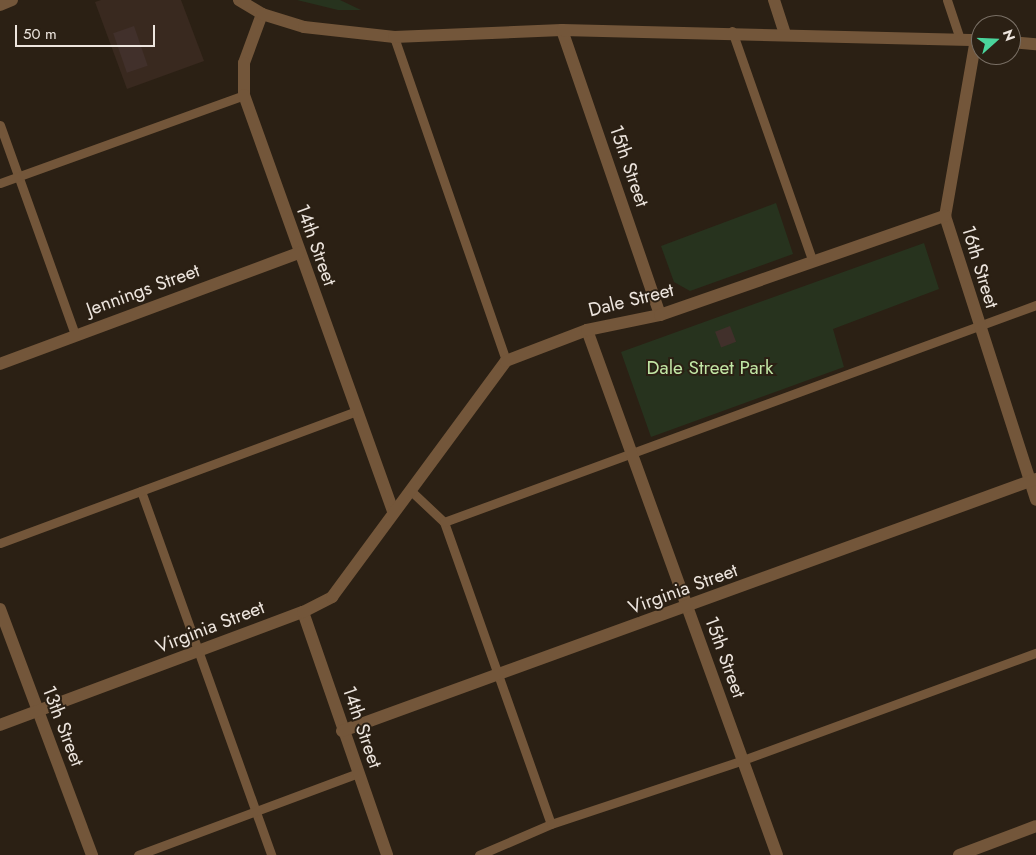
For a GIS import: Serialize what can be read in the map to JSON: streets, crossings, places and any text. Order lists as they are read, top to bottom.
{
  "streets": {
    "street": [
      "15th Street",
      "14th Street",
      "16th Street",
      "Jennings Street",
      "Dale Street",
      "Virginia Street",
      "13th Street"
    ]
  },
  "crossings": [
    ["15th Street", "Dale Street"],
    ["15th Street", "Virginia Street"],
    ["14th Street", "Jennings Street"],
    ["14th Street", "Virginia Street"],
    ["16th Street", "Dale Street"],
    ["16th Street", "Virginia Street"],
    ["Virginia Street", "13th Street"]
  ],
  "parks": ["Dale Street Park"],
  "scale_bar": "50 m",
  "north": "right"
}
